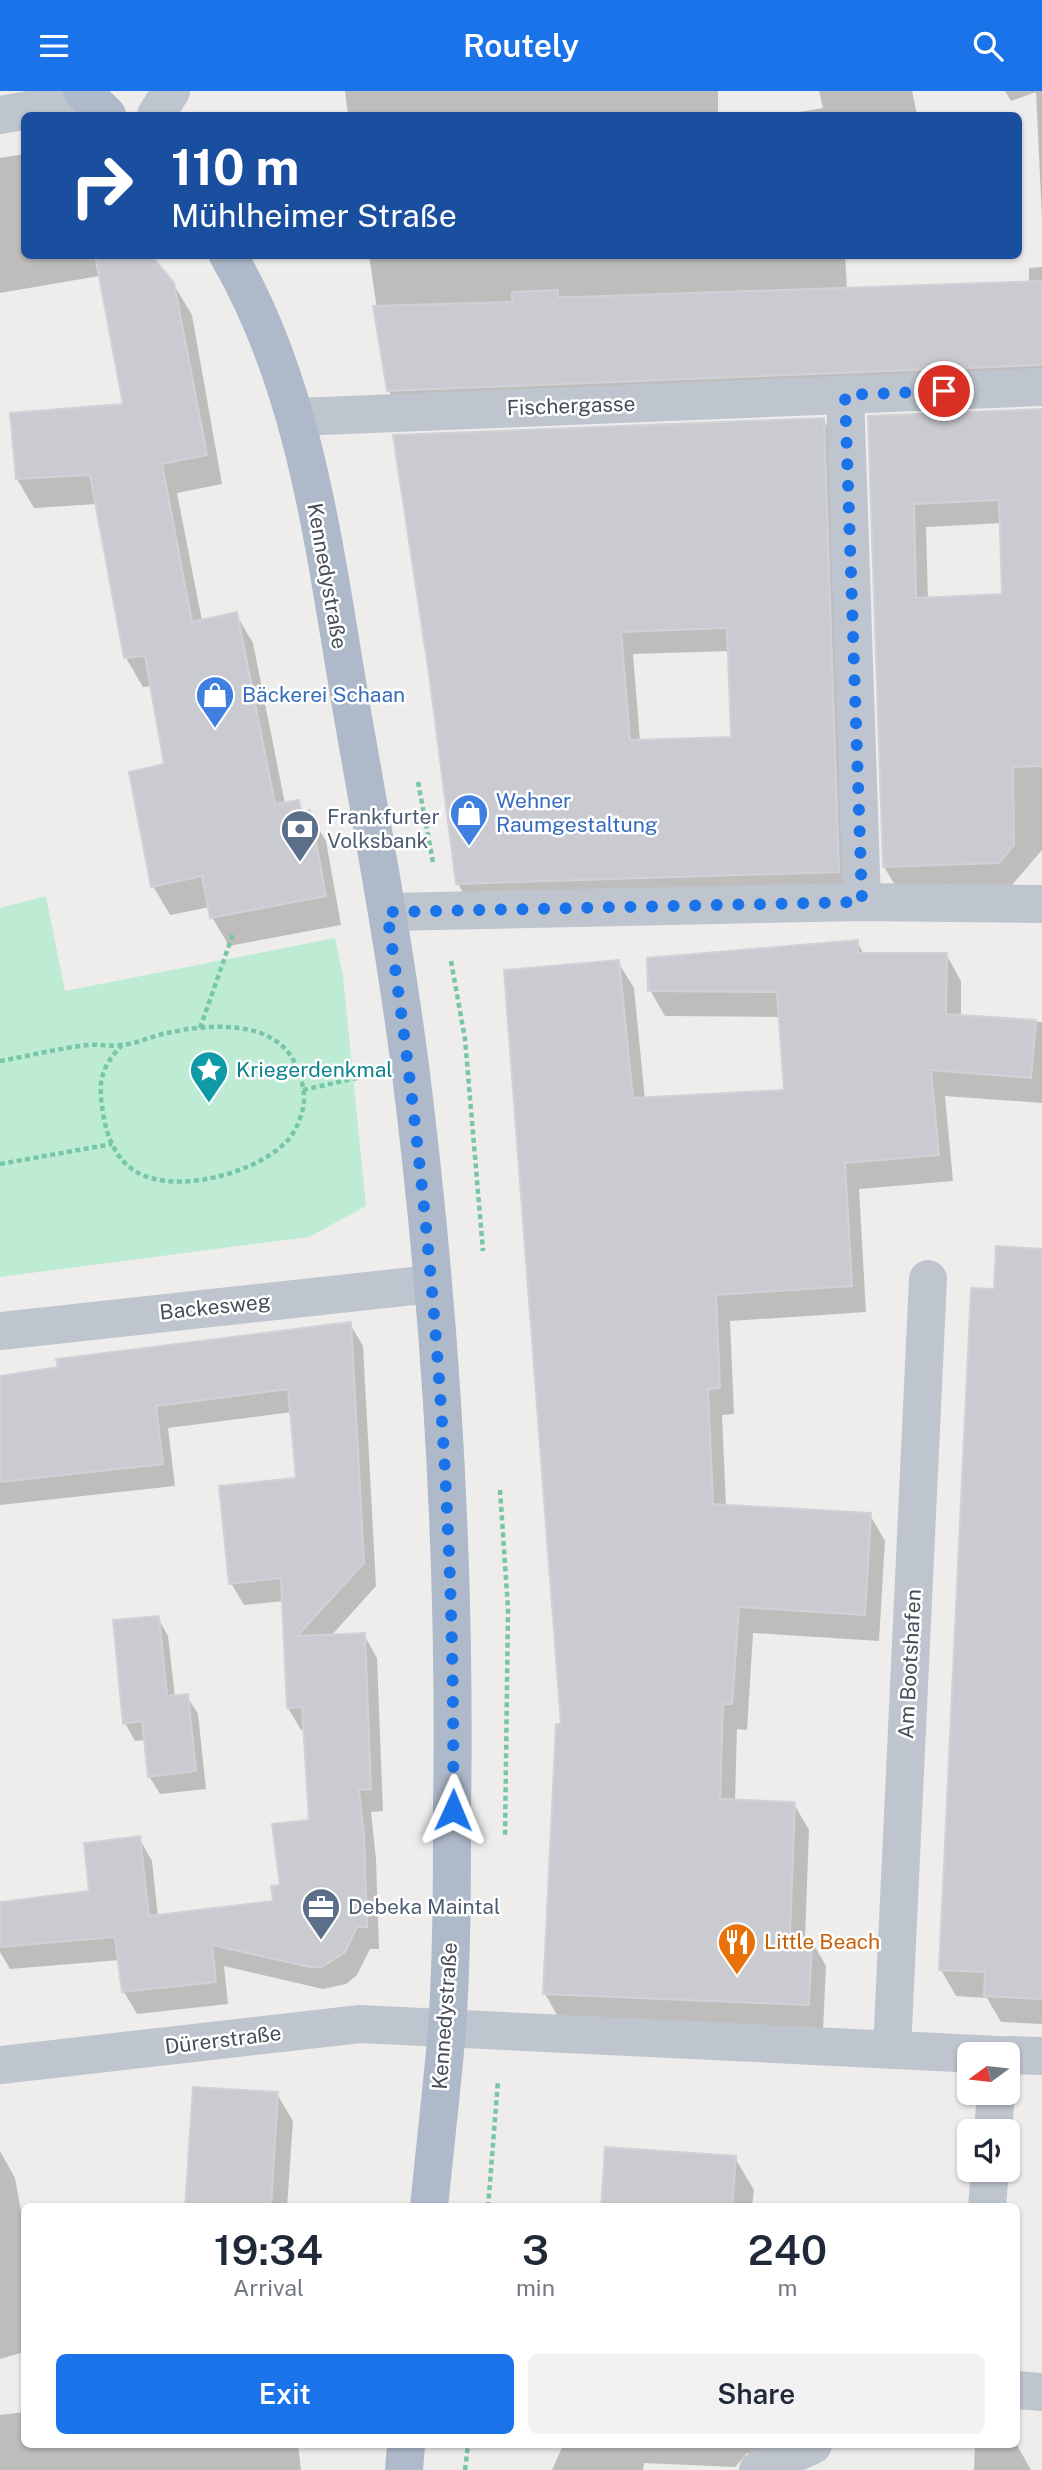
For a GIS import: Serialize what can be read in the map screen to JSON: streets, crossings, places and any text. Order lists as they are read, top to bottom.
{
  "streets": {
    "main road": ["Kennedystraße"],
    "street": [
      "Fischergasse",
      "Backesweg",
      "Am Bootshafen",
      "Dürerstraße"
    ]
  },
  "crossings": [
    ["Fischergasse", "Kennedystraße"],
    ["Kennedystraße", "Backesweg"],
    ["Kennedystraße", "Dürerstraße"]
  ],
  "places": {
    "shop": ["Bäckerei Schaan", "Wehner Raumgestaltung"],
    "bank": ["Frankfurter Volksbank"],
    "place": ["Kriegerdenkmal"],
    "office": ["Debeka Maintal"],
    "restaurant": ["Little Beach"]
  },
  "north": "left",
  "page": {
    "header": "Routely",
    "turn": ["110 m", "Mühlheimer Straße"],
    "eta": [
      "19:34",
      "Arrival",
      "3",
      "min",
      "240",
      "m"
    ],
    "buttons": ["Exit", "Share"]
  }
}
